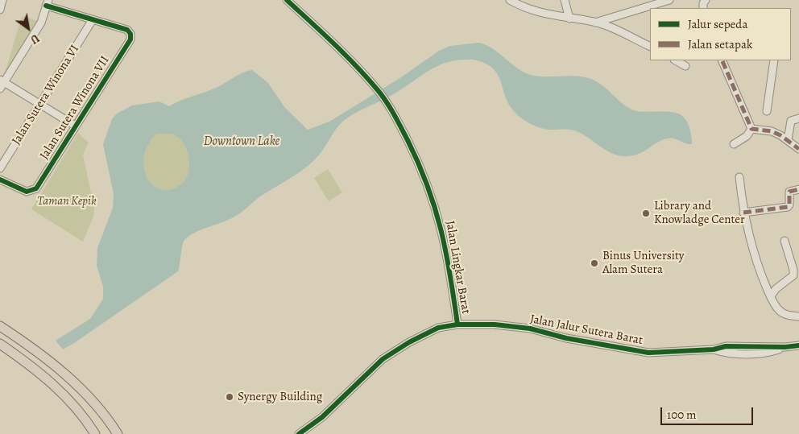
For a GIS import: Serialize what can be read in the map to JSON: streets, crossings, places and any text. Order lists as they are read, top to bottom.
{
  "streets": {
    "street": [
      "Jalan Sutera Winona VI",
      "Jalan Sutera Winona VII",
      "Jalan Lingkar Barat",
      "Jalan Jalur Sutera Barat"
    ]
  },
  "crossings": [
    ["Jalan Sutera Winona VI", "Jalan Sutera Winona VII"],
    ["Jalan Lingkar Barat", "Jalan Jalur Sutera Barat"]
  ],
  "water": ["Downtown Lake"],
  "parks": ["Taman Kepik"],
  "places": ["Library and Knowladge Center", "Binus University Alam Sutera", "Synergy Building"],
  "legend": ["Jalur sepeda", "Jalan setapak"],
  "scale_bar": "100 m",
  "north": "bottom right"
}
